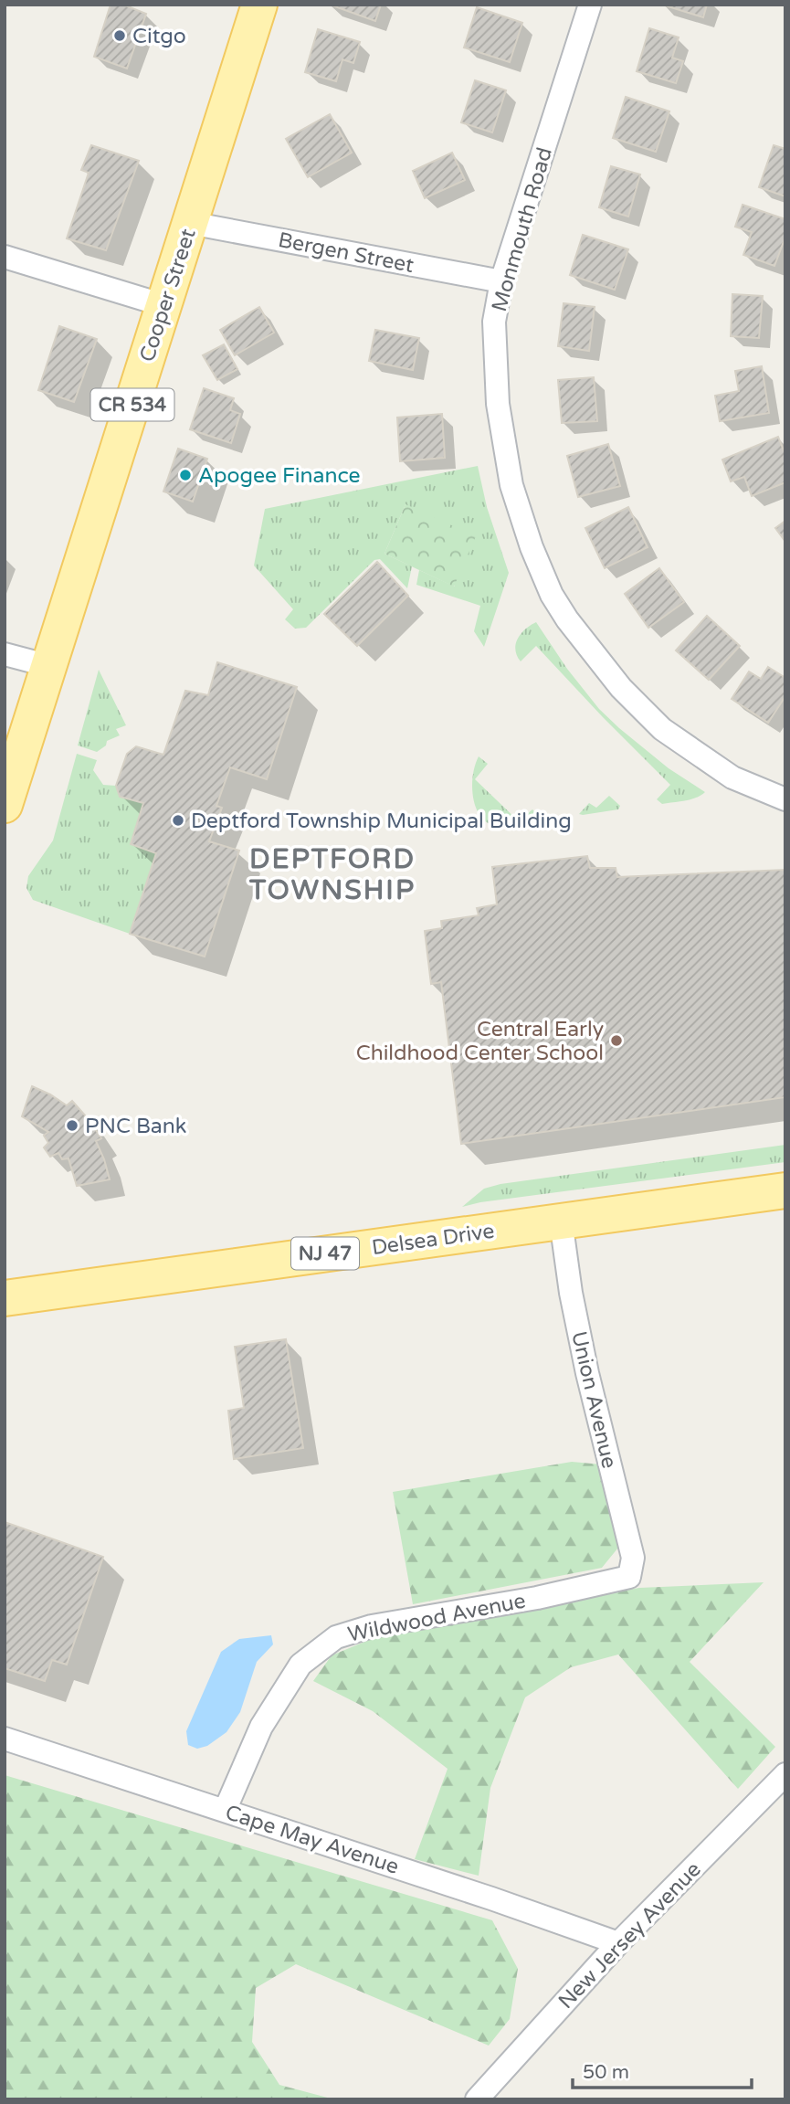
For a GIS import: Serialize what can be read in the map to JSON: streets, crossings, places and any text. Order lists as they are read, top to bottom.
{
  "streets": {
    "main road": [
      "Cooper Street",
      "CR 534",
      "Delsea Drive",
      "NJ 47"
    ],
    "street": [
      "Monmouth Road",
      "Bergen Street",
      "Union Avenue",
      "Wildwood Avenue",
      "Cape May Avenue",
      "New Jersey Avenue"
    ]
  },
  "crossings": [
    ["Monmouth Road", "Bergen Street"],
    ["Bergen Street", "Cooper Street"],
    ["Delsea Drive", "Union Avenue"],
    ["Union Avenue", "Wildwood Avenue"],
    ["Wildwood Avenue", "Cape May Avenue"],
    ["Cape May Avenue", "New Jersey Avenue"]
  ],
  "districts": ["DEPTFORD TOWNSHIP"],
  "places": [
    "Citgo",
    "Apogee Finance",
    "Deptford Township Municipal Building",
    "Central Early Childhood Center School",
    "PNC Bank"
  ],
  "scale_bar": "50 m"
}
